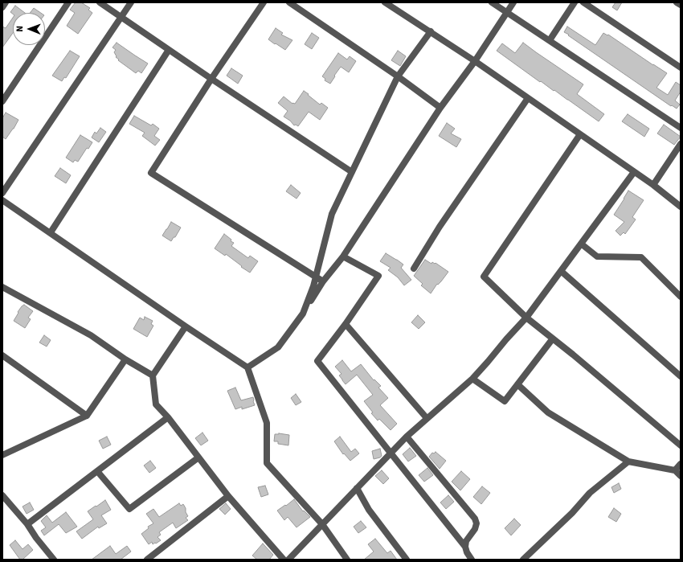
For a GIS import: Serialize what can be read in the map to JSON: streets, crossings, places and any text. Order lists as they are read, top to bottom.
{
  "north": "left"
}
